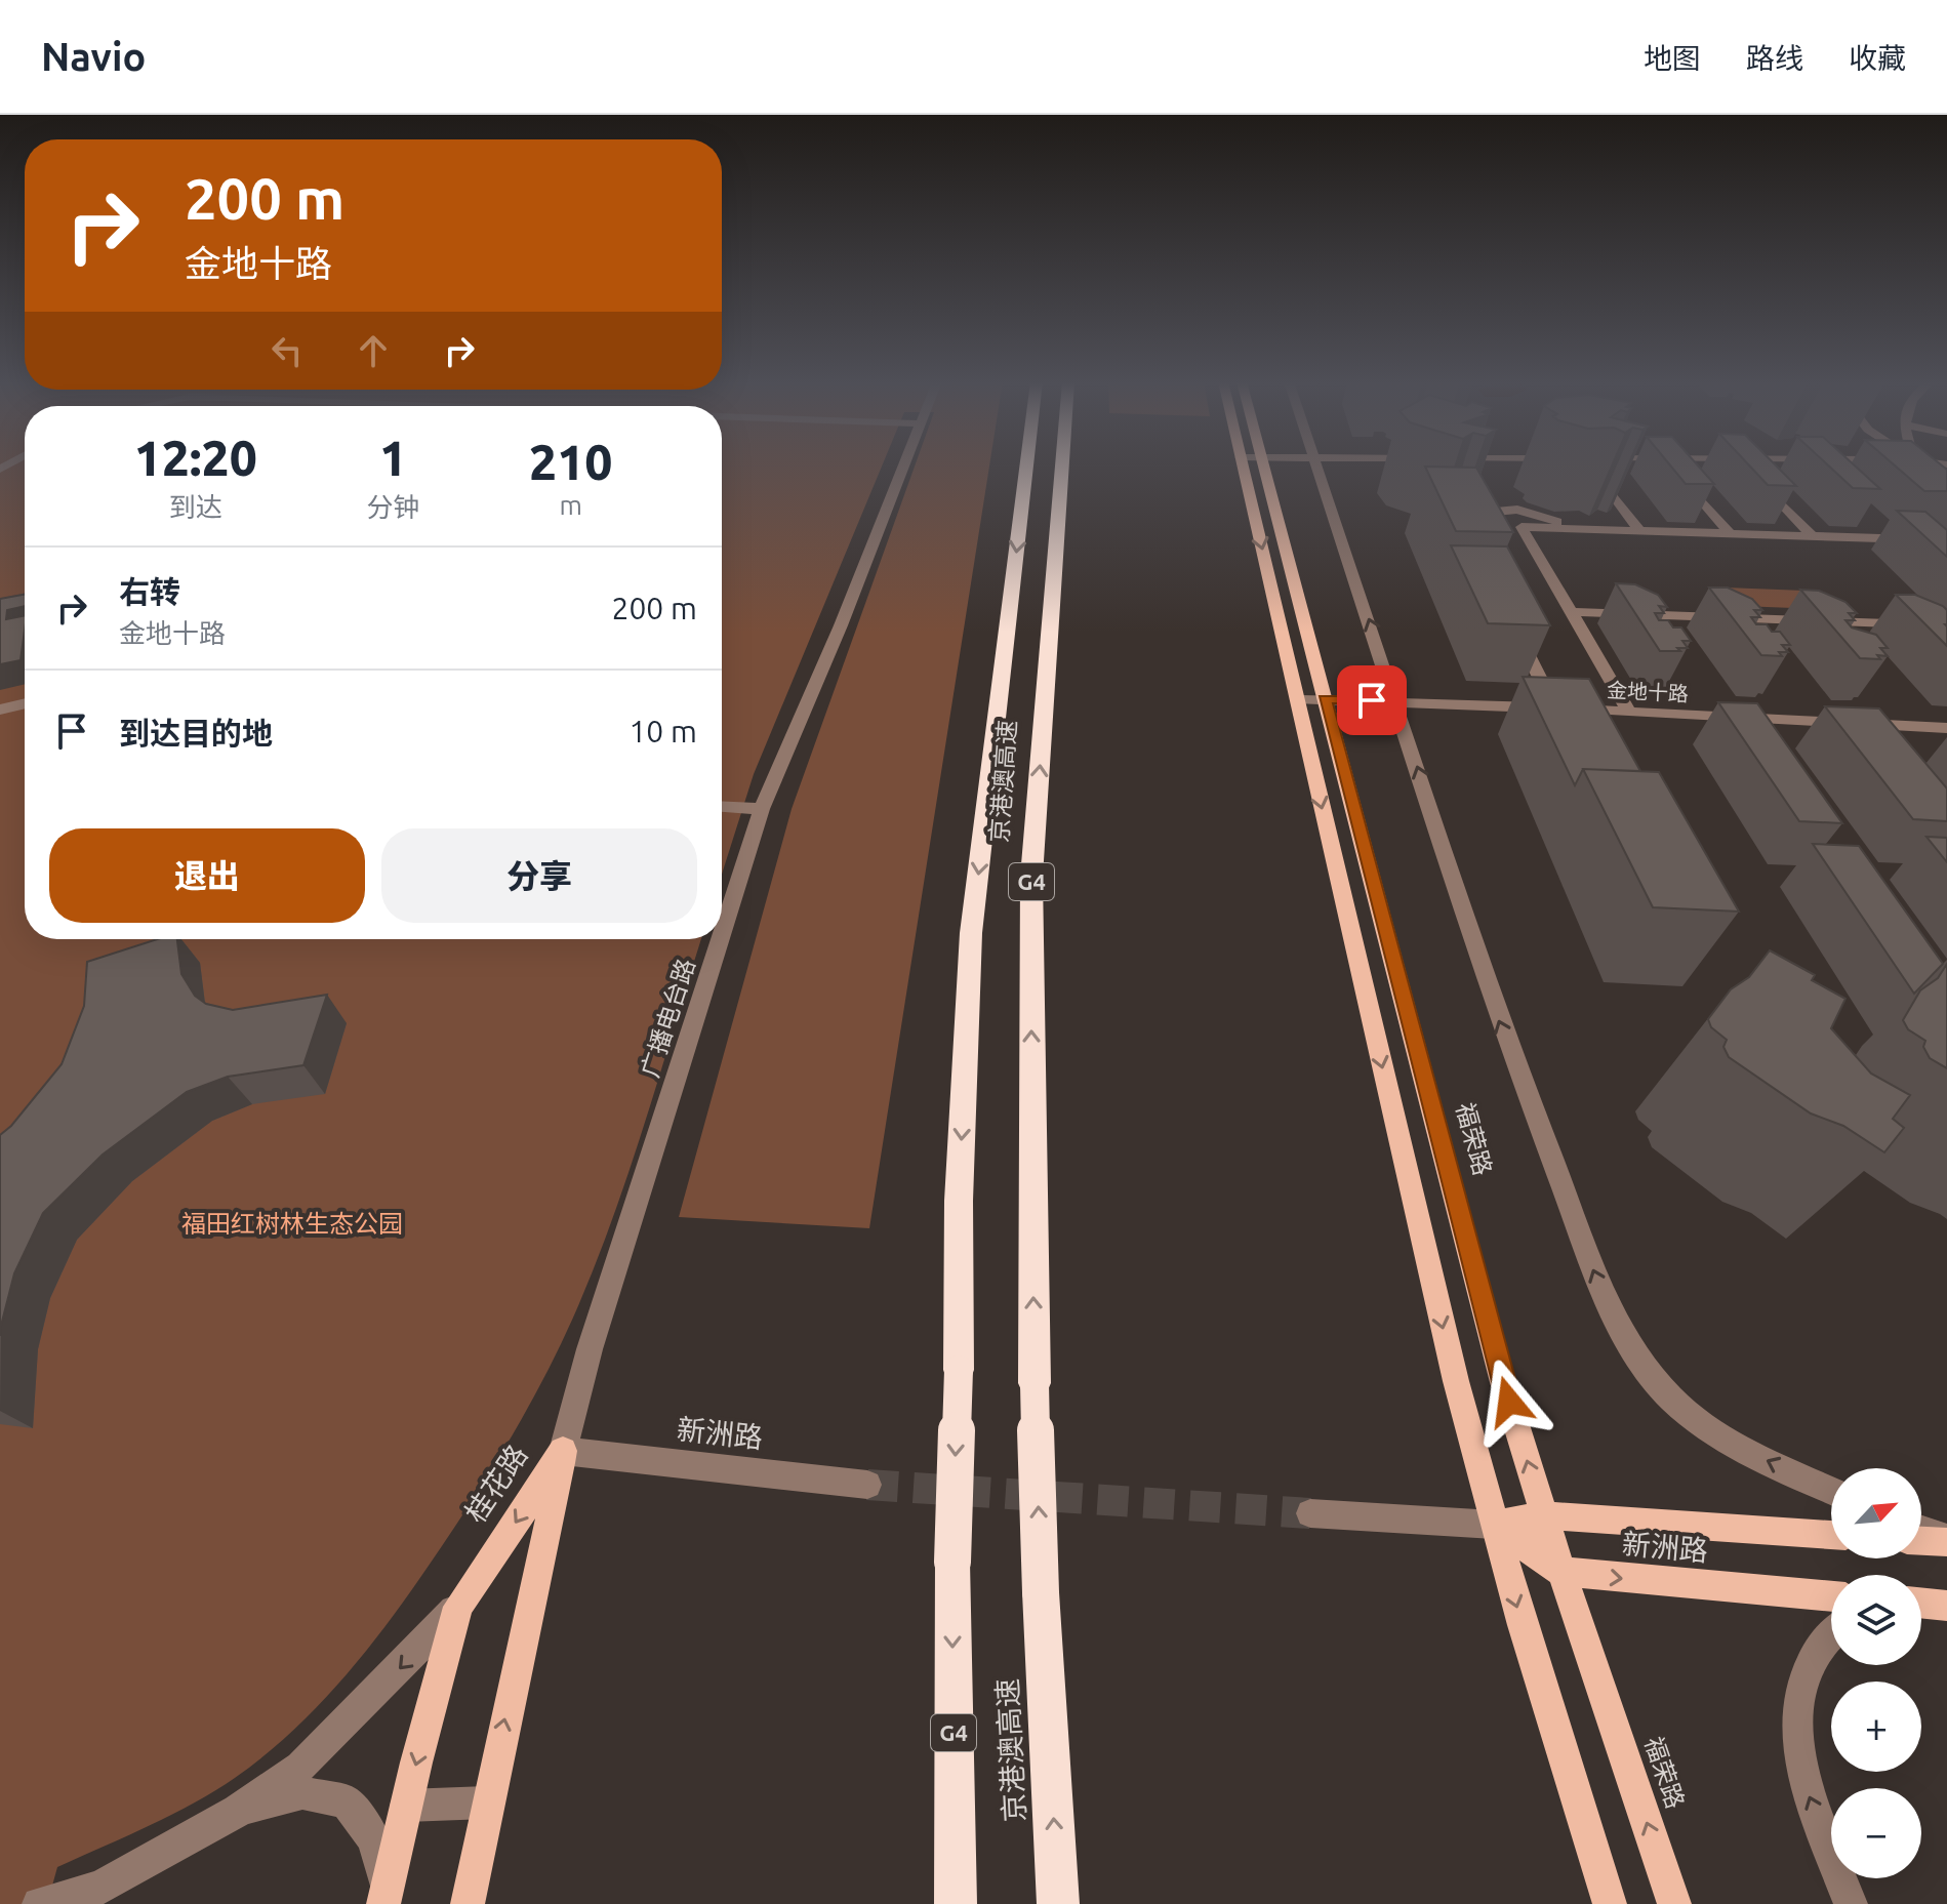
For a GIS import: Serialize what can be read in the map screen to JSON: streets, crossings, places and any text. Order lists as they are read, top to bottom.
{
  "streets": {
    "highway": ["京港澳高速", "G4"],
    "main road": ["福荣路", "新洲路", "桂花路"],
    "street": ["金地十路", "广播电台路"]
  },
  "crossings": [
    ["金地十路", "福荣路"],
    ["广播电台路", "新洲路"],
    ["广播电台路", "桂花路"],
    ["福荣路", "新洲路"],
    ["新洲路", "桂花路"]
  ],
  "parks": ["福田红树林生态公园"],
  "north": "top right",
  "page": {
    "header": "Navio",
    "nav": ["地图", "路线", "收藏"],
    "turn": ["200 m", "金地十路"],
    "eta": [
      "12:20",
      "到达",
      "1",
      "分钟",
      "210",
      "m"
    ],
    "list": [
      {
        "name": "右转",
        "note": "金地十路",
        "value": "200 m"
      },
      {
        "name": "到达目的地",
        "value": "10 m"
      }
    ],
    "buttons": ["退出", "分享"],
    "map_buttons": ["+", "−"]
  }
}
